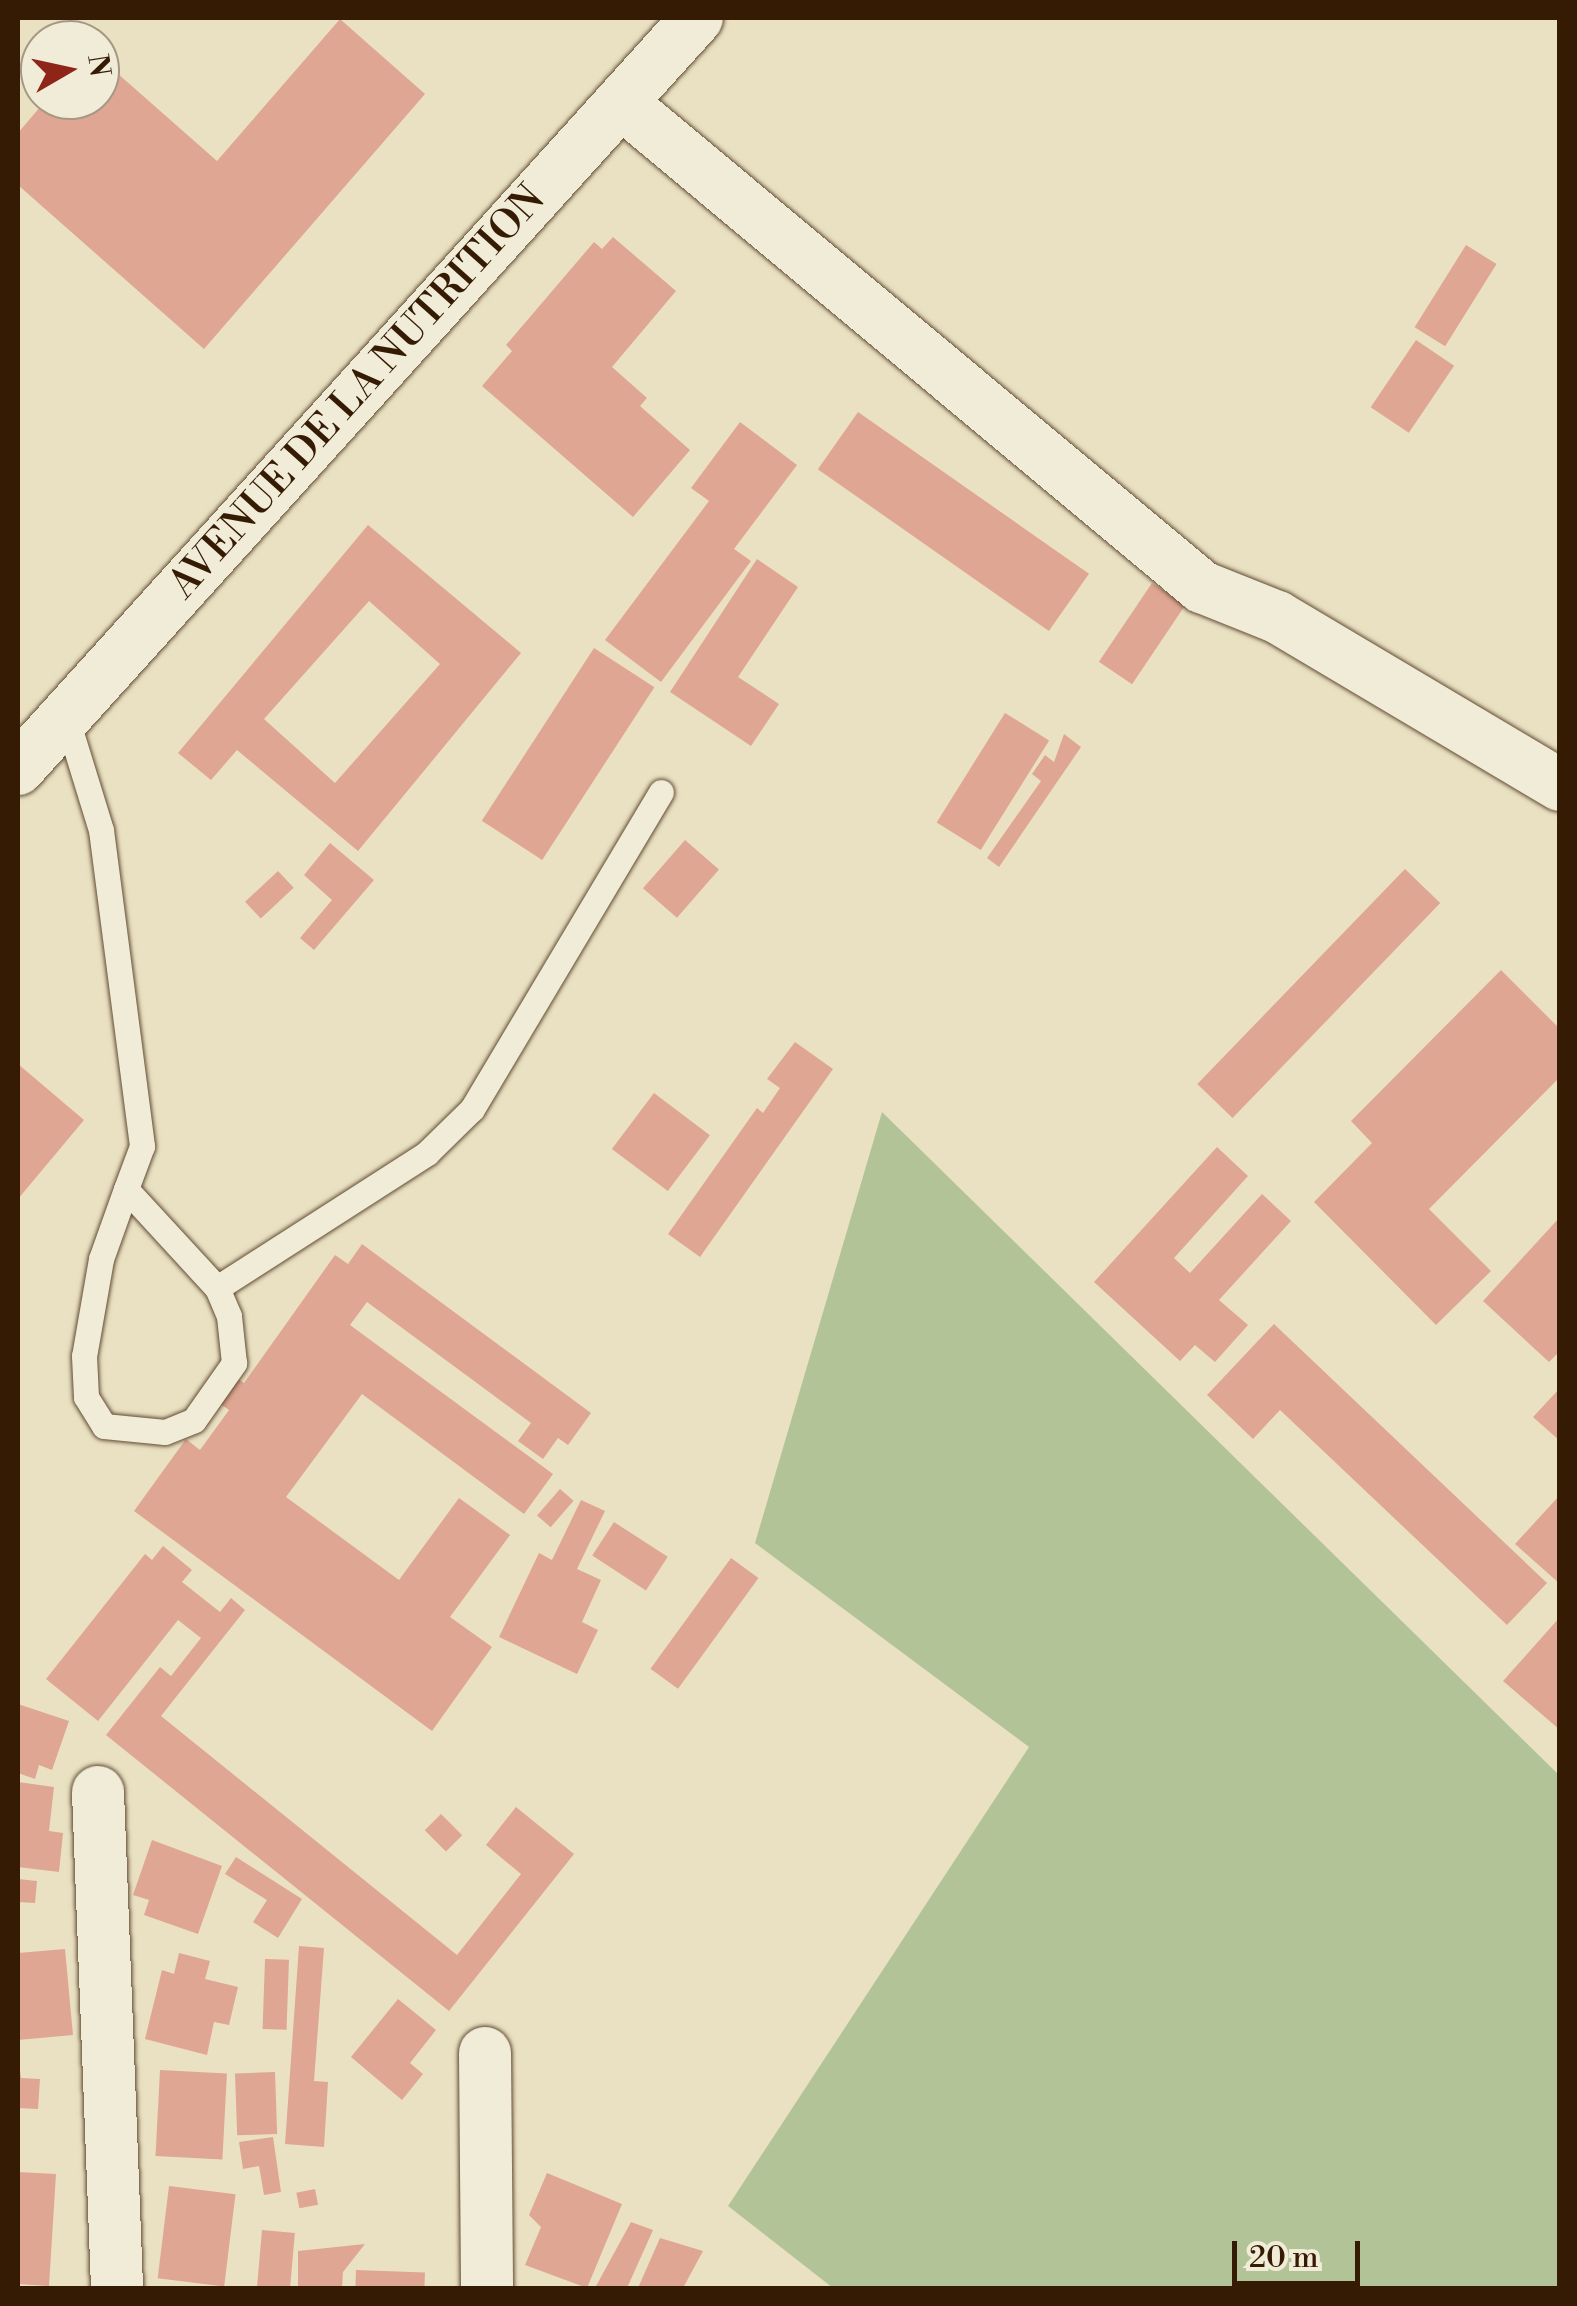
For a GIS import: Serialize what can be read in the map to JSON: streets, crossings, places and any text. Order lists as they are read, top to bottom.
{
  "streets": {
    "street": ["AVENUE DE LA NUTRITION"]
  },
  "scale_bar": "20 m",
  "north": "right"
}
